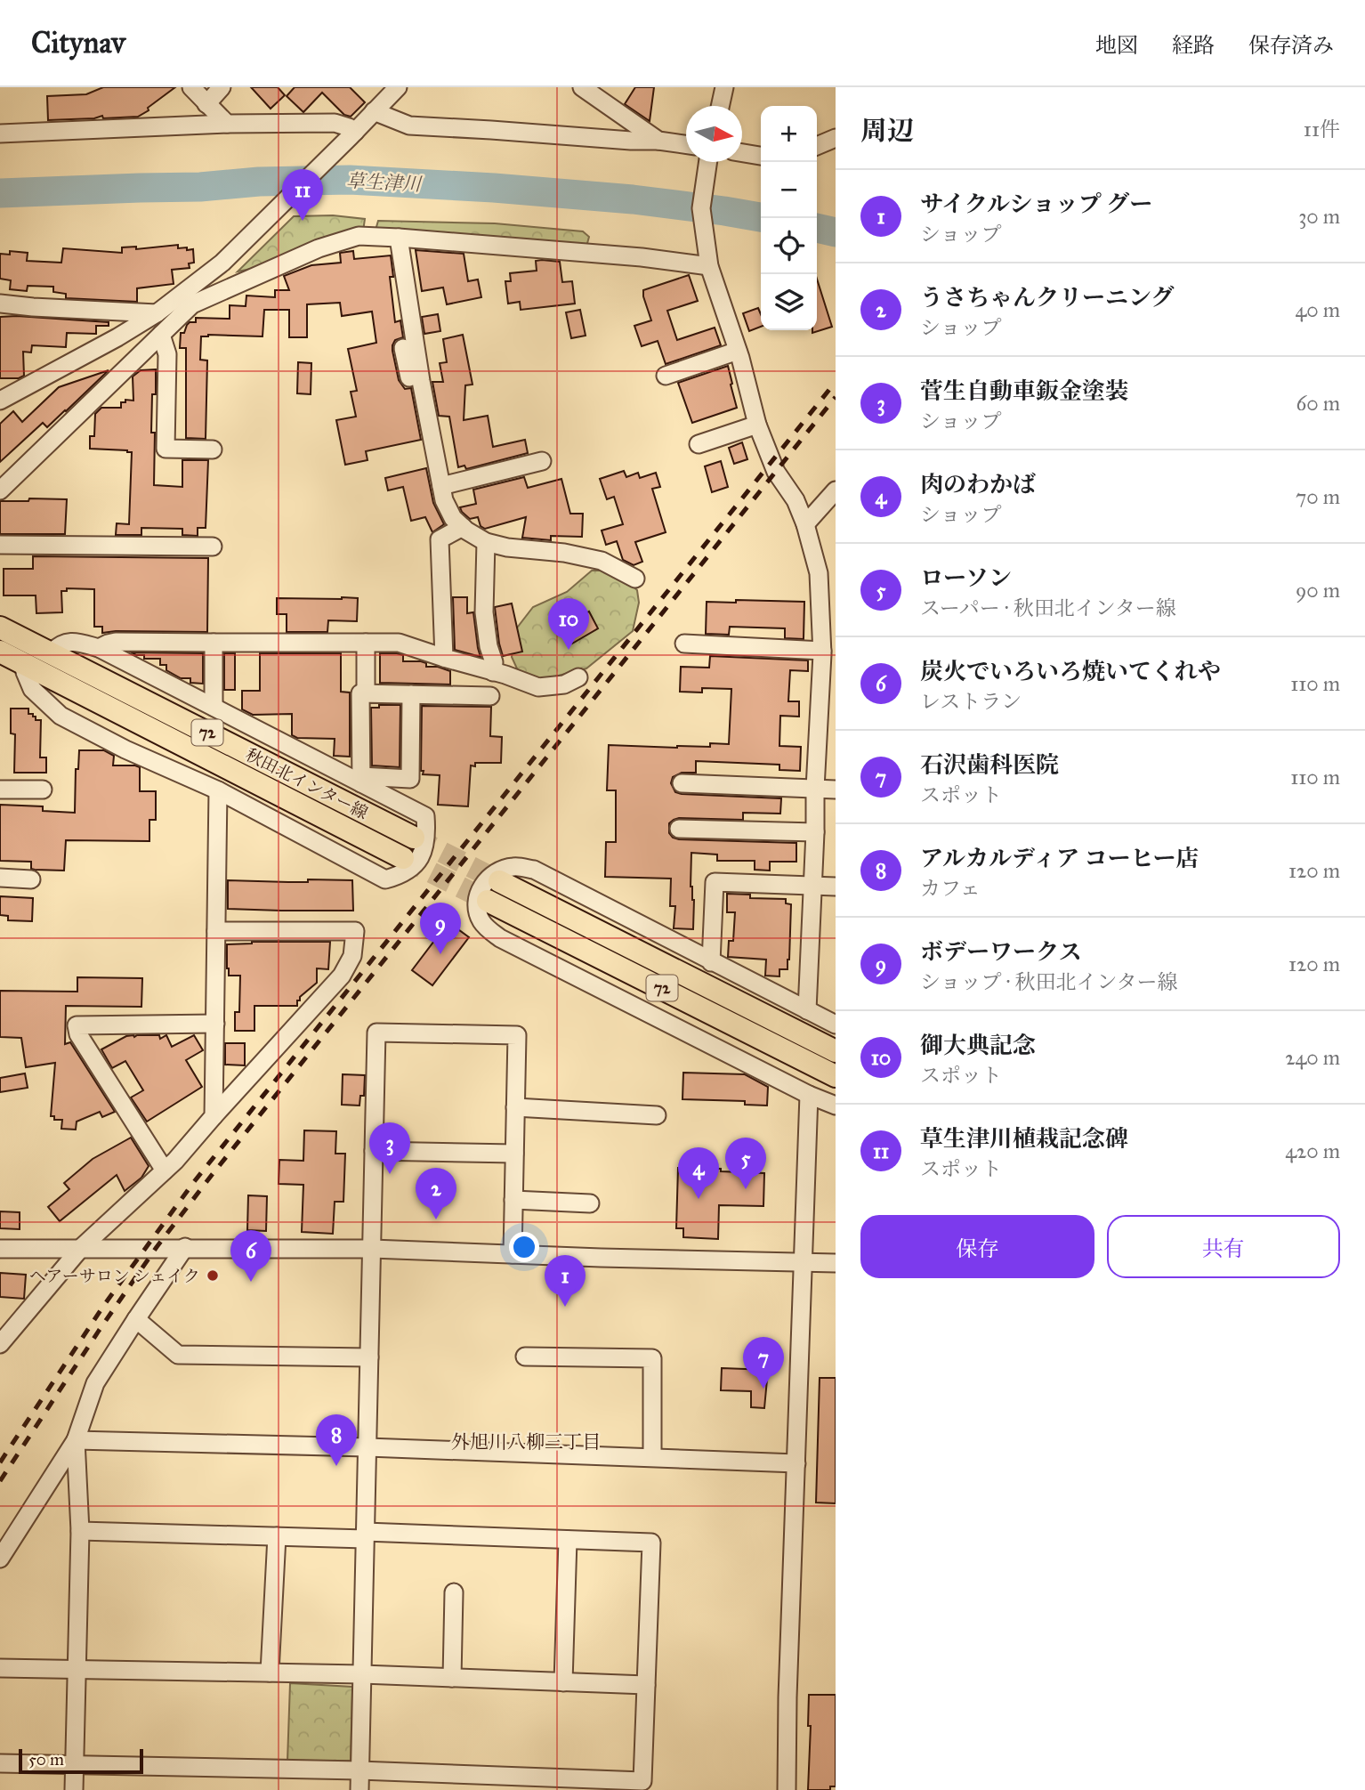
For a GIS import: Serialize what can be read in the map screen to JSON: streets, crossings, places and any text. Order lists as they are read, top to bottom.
{
  "streets": {
    "main road": ["72", "秋田北インター線"]
  },
  "districts": ["外旭川八柳三丁目"],
  "water": ["草生津川"],
  "places": ["ヘアーサロン シェイク"],
  "scale_bar": "50 m",
  "north": "right",
  "page": {
    "header": "Citynav",
    "nav": ["地図", "経路", "保存済み"],
    "heading": ["周辺", "11件"],
    "map_buttons": ["+", "−"],
    "list": [
      {
        "mark": "1",
        "name": "サイクルショップ グー",
        "note": "ショップ",
        "value": "30 m"
      },
      {
        "mark": "2",
        "name": "うさちゃんクリーニング",
        "note": "ショップ",
        "value": "40 m"
      },
      {
        "mark": "3",
        "name": "菅生自動車鈑金塗装",
        "note": "ショップ",
        "value": "60 m"
      },
      {
        "mark": "4",
        "name": "肉のわかば",
        "note": "ショップ",
        "value": "70 m"
      },
      {
        "mark": "5",
        "name": "ローソン",
        "note": "スーパー · 秋田北インター線",
        "value": "90 m"
      },
      {
        "mark": "6",
        "name": "炭火でいろいろ焼いてくれや",
        "note": "レストラン",
        "value": "110 m"
      },
      {
        "mark": "7",
        "name": "石沢歯科医院",
        "note": "スポット",
        "value": "110 m"
      },
      {
        "mark": "8",
        "name": "アルカルディア コーヒー店",
        "note": "カフェ",
        "value": "120 m"
      },
      {
        "mark": "9",
        "name": "ボデーワークス",
        "note": "ショップ · 秋田北インター線",
        "value": "120 m"
      },
      {
        "mark": "10",
        "name": "御大典記念",
        "note": "スポット",
        "value": "240 m"
      },
      {
        "mark": "11",
        "name": "草生津川植栽記念碑",
        "note": "スポット",
        "value": "420 m"
      }
    ],
    "pins": [
      "11",
      "10",
      "9",
      "3",
      "5",
      "4",
      "2",
      "6",
      "1",
      "7",
      "8"
    ],
    "buttons": ["保存", "共有"],
    "scale": "50 m"
  }
}
